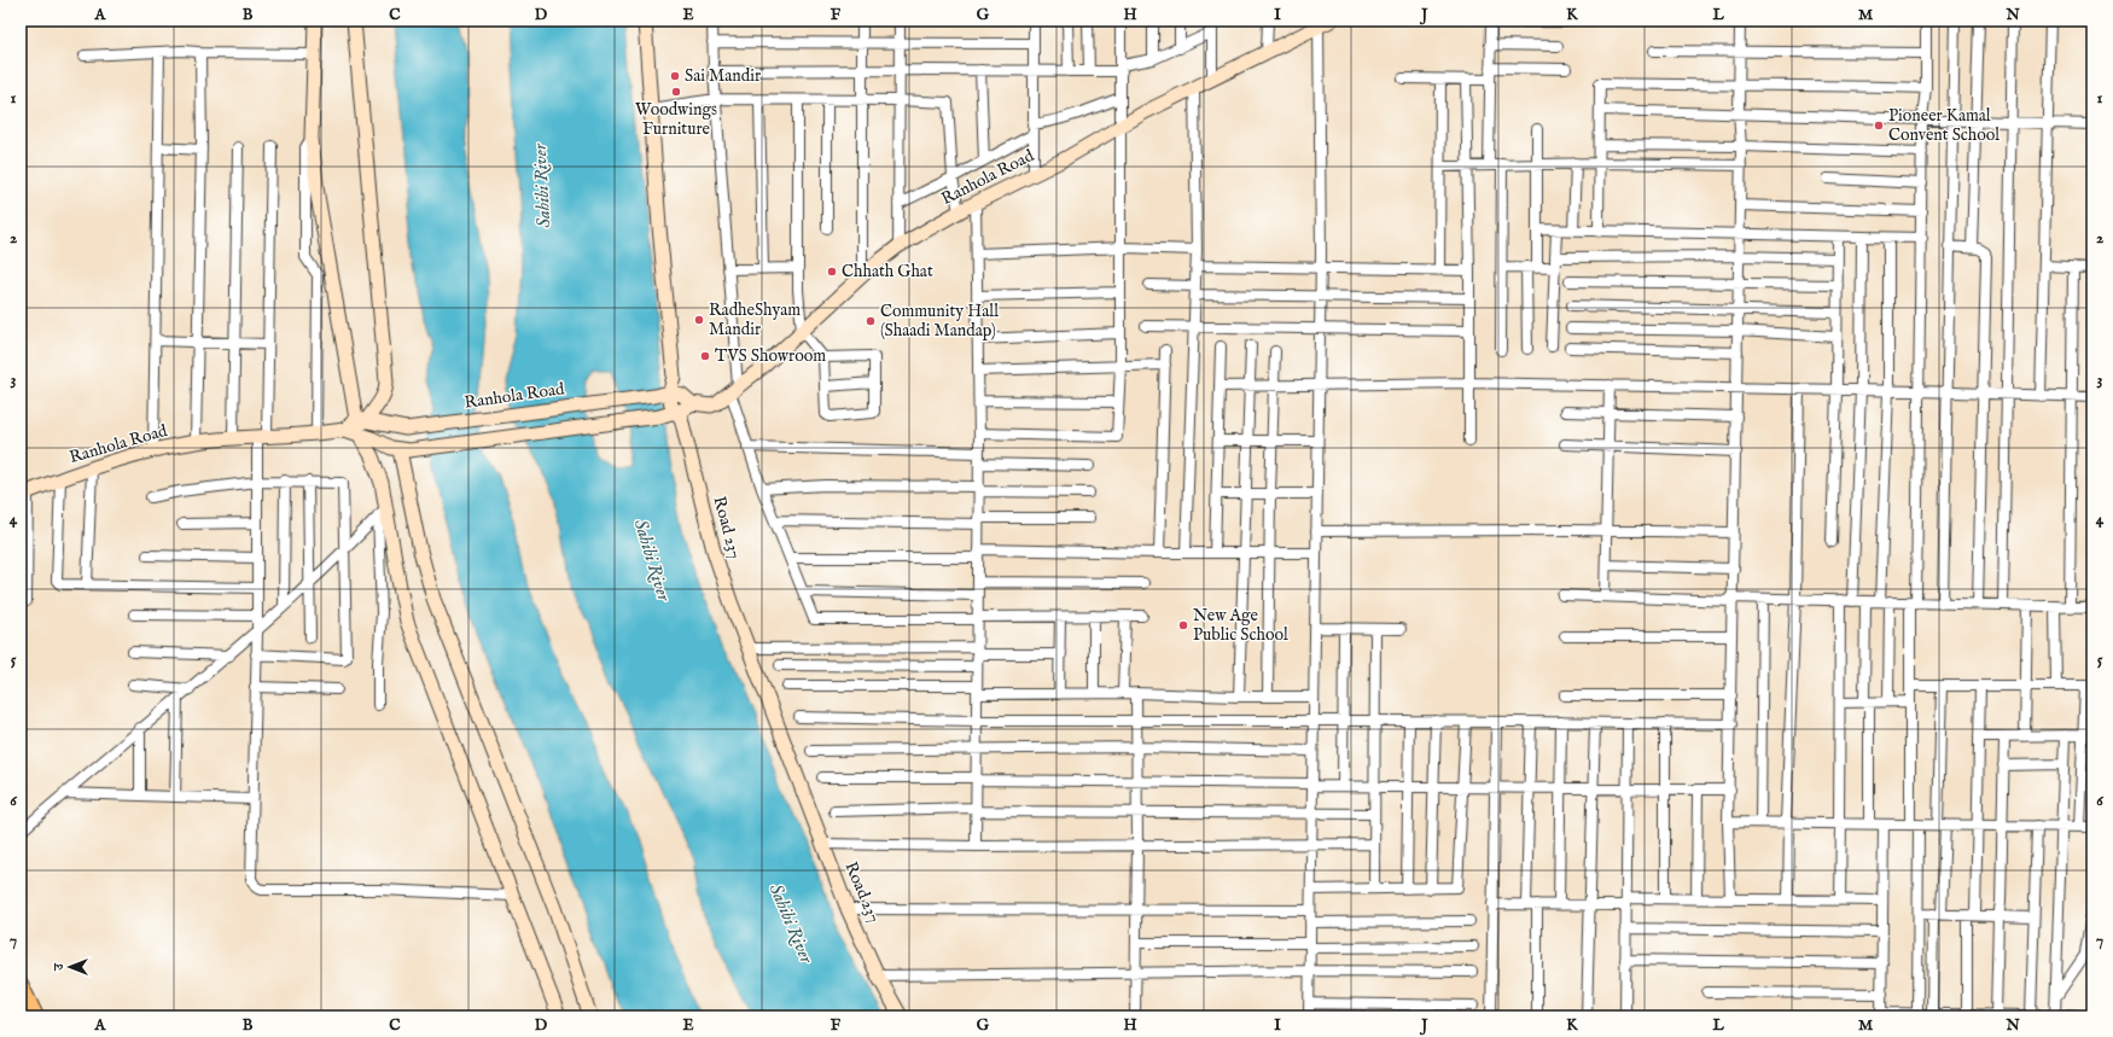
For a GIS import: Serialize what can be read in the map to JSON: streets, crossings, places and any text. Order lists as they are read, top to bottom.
{
  "streets": {
    "street": ["Ranhola Road", "Road 237"]
  },
  "crossings": [
    ["Ranhola Road", "Road 237"]
  ],
  "water": ["Sahibi River"],
  "places": [
    "Sai Mandir",
    "Woodwings Furniture",
    "Pioneer Kamal Convent School",
    "Chhath Ghat",
    "RadheShyam Mandir",
    "Community Hall (Shaadi Mandap)",
    "TVS Showroom",
    "New Age Public School"
  ],
  "north": "left",
  "grid": {
    "columns": [
      "A",
      "B",
      "C",
      "D",
      "E",
      "F",
      "G",
      "H",
      "I",
      "J",
      "K",
      "L",
      "M",
      "N"
    ],
    "rows": [
      "1",
      "2",
      "3",
      "4",
      "5",
      "6",
      "7"
    ]
  }
}
